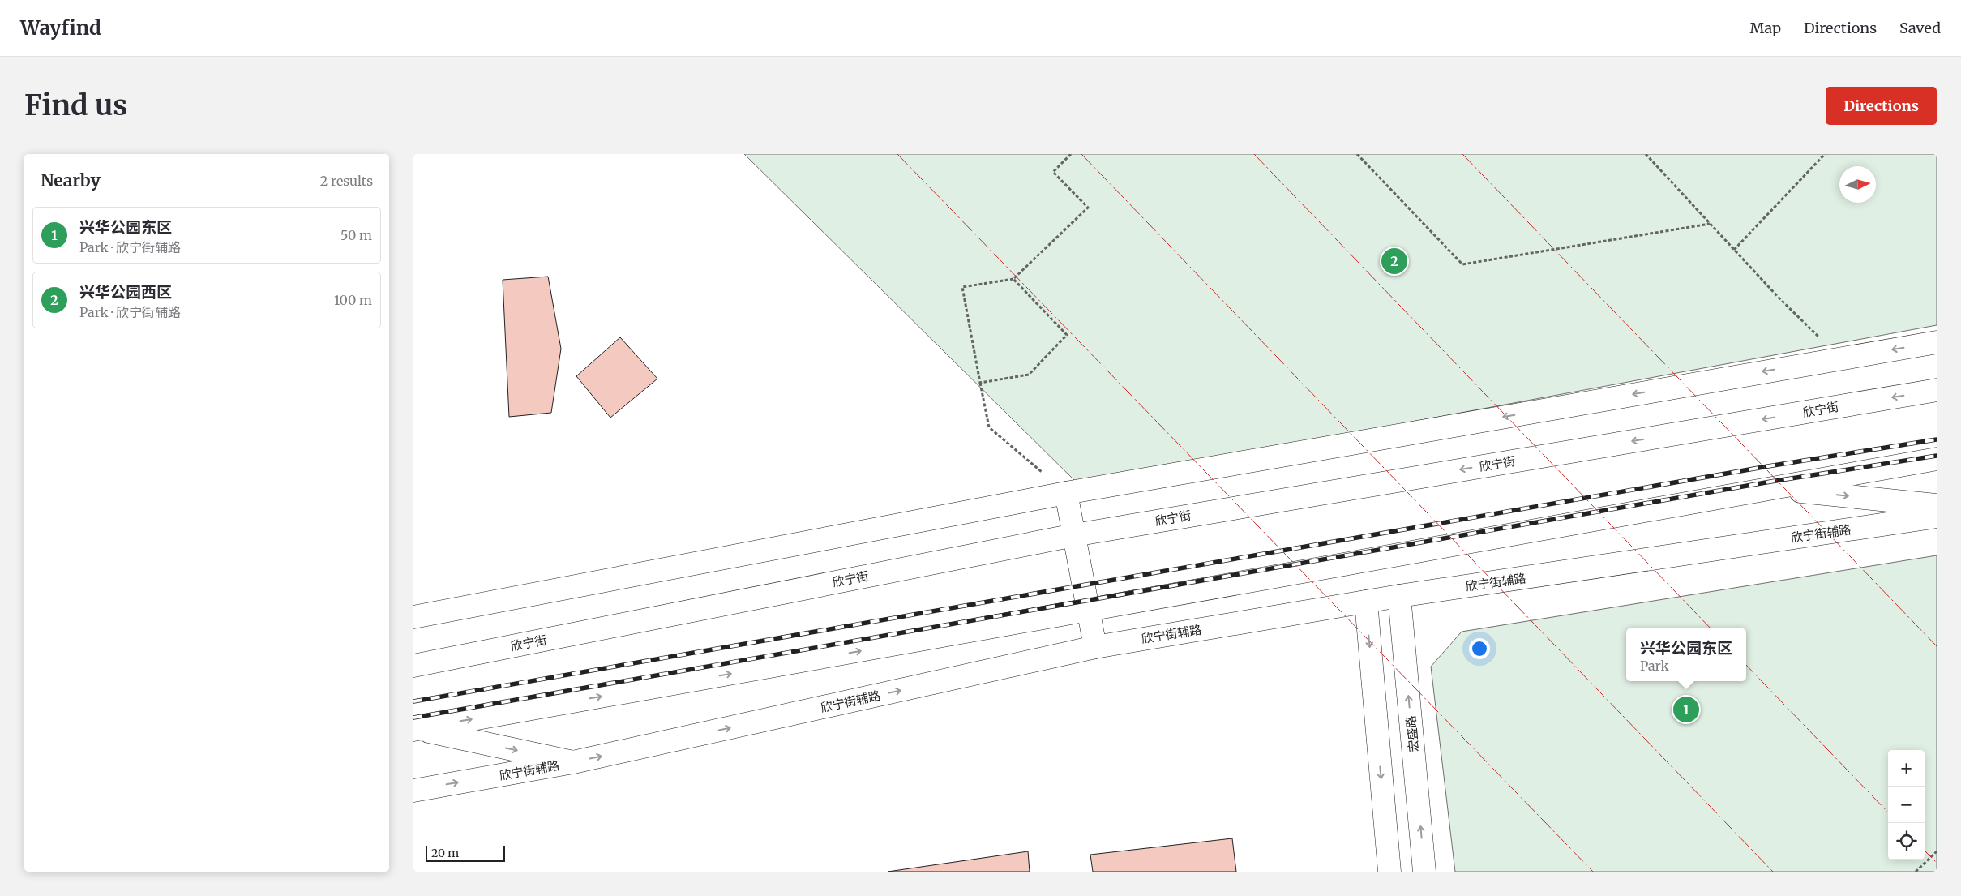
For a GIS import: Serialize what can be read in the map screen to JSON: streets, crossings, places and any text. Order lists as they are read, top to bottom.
{
  "streets": {
    "street": ["欣宁街", "欣宁街辅路", "宏盛路"]
  },
  "crossings": [
    ["欣宁街辅路", "宏盛路"]
  ],
  "scale_bar": "20 m",
  "north": "right",
  "page": {
    "header": "Wayfind",
    "nav": ["Map", "Directions", "Saved"],
    "buttons": "Directions",
    "title": "Find us",
    "heading": ["Nearby", "2 results"],
    "list": [
      {
        "mark": "1",
        "name": "兴华公园东区",
        "note": "Park · 欣宁街辅路",
        "value": "50 m"
      },
      {
        "mark": "2",
        "name": "兴华公园西区",
        "note": "Park · 欣宁街辅路",
        "value": "100 m"
      }
    ],
    "pins": ["2", "1"],
    "popup": ["兴华公园东区", "Park"],
    "map_buttons": ["+", "−"],
    "scale": "20 m"
  }
}
